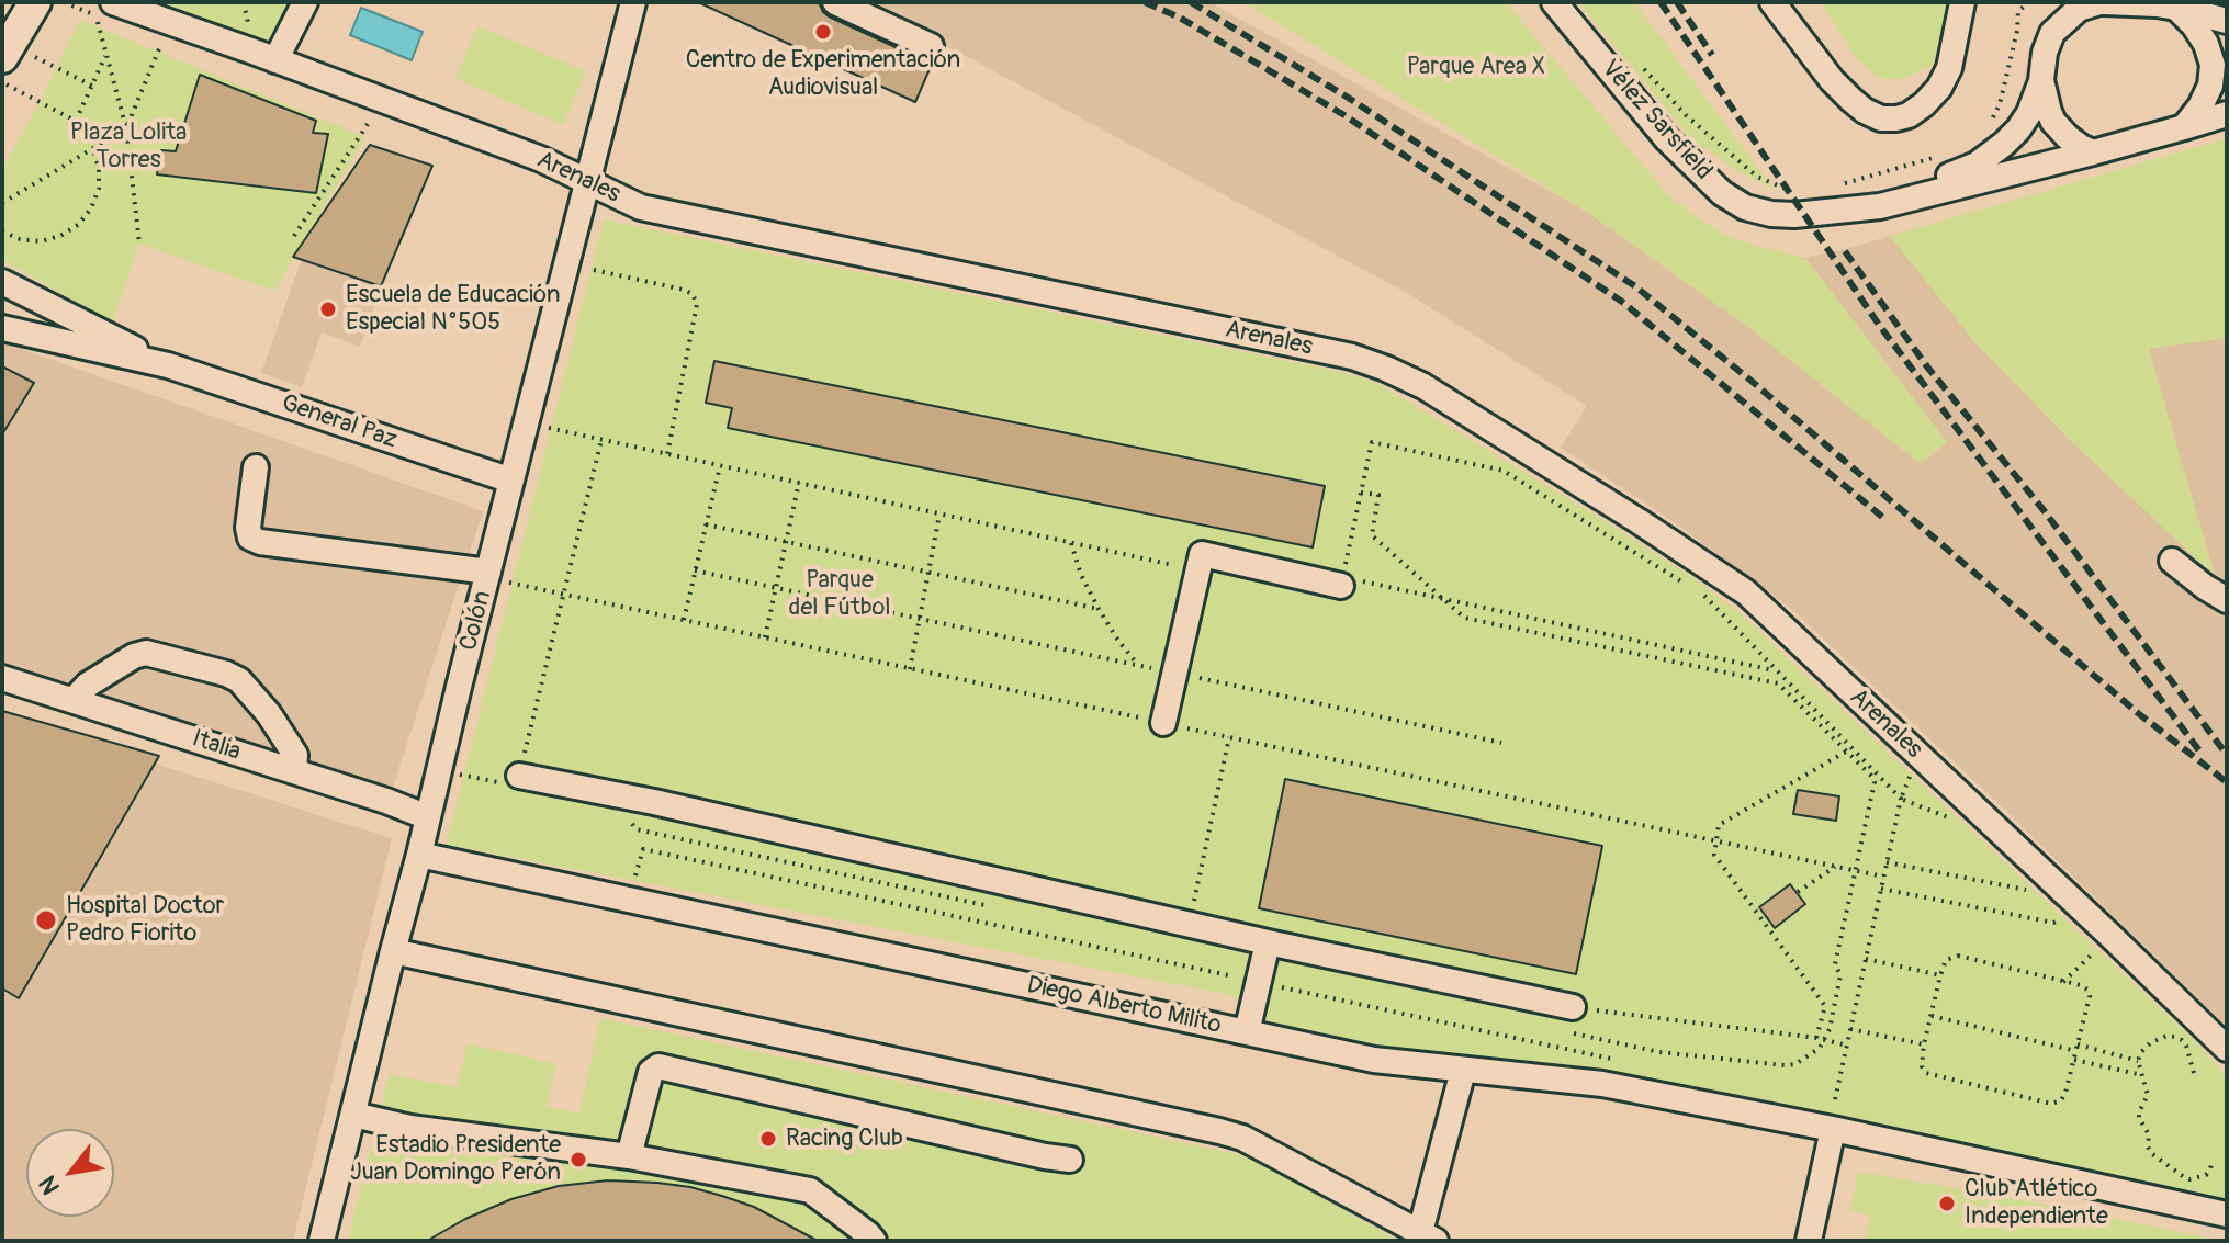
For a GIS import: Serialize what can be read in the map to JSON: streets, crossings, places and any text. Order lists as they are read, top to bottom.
{
  "streets": {
    "street": [
      "Vélez Sarsfield",
      "Arenales",
      "General Paz",
      "Colón",
      "Italia",
      "Diego Alberto Milito"
    ]
  },
  "crossings": [
    ["Arenales", "Colón"],
    ["General Paz", "Colón"],
    ["Colón", "Italia"],
    ["Colón", "Diego Alberto Milito"]
  ],
  "parks": ["Parque Area X", "Plaza Lolita Torres", "Parque del Fútbol"],
  "places": [
    "Centro de Experimentación Audiovisual",
    "Escuela de Educación Especial N°505",
    "Hospital Doctor Pedro Fiorito",
    "Racing Club",
    "Estadio Presidente Juan Domingo Perón",
    "Club Atlético Independiente"
  ],
  "north": "bottom left"
}
